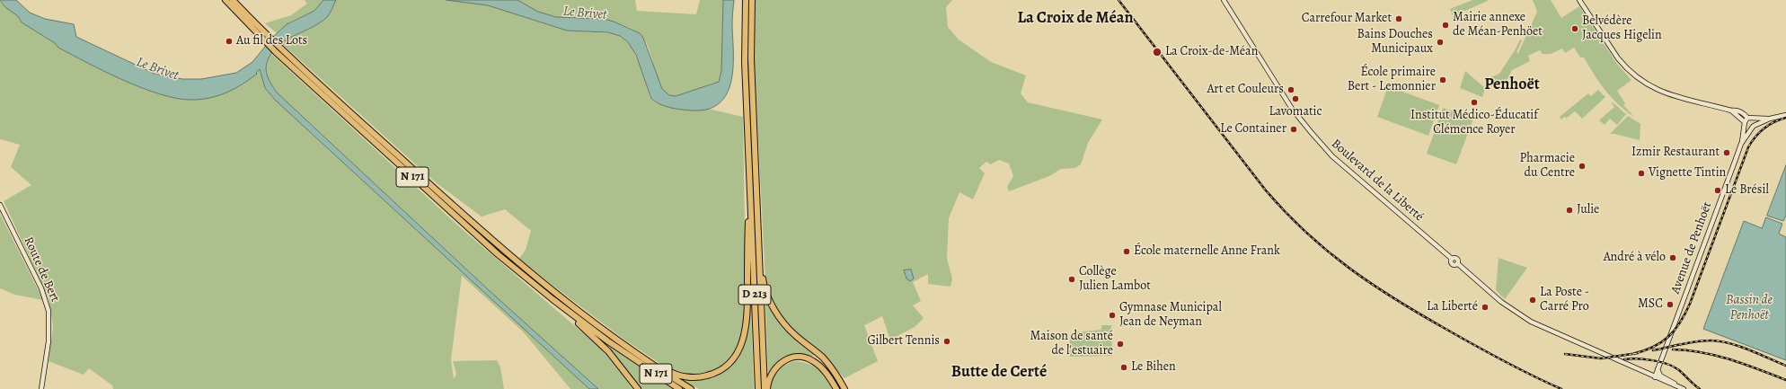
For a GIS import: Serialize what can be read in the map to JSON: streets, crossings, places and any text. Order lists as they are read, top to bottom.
{
  "streets": {
    "highway": ["N 171", "D 213"],
    "main road": ["Boulevard de la Liberté", "Avenue de Penhoët", "Route de Bert"]
  },
  "crossings": [
    ["Boulevard de la Liberté", "Avenue de Penhoët"]
  ],
  "districts": ["La Croix de Méan", "Penhoët", "Butte de Certé"],
  "water": ["Le Brivet", "Bassin de Penhoët"],
  "places": [
    "Carrefour Market",
    "Mairie annexe de Méan-Penhöet",
    "Belvédère Jacques Higelin",
    "Au fil des Lots",
    "Bains Douches Municipaux",
    "La Croix-de-Méan",
    "École primaire Bert - Lemonnier",
    "Art et Couleurs",
    "Lavomatic",
    "Institut Médico-Éducatif Clémence Royer",
    "Le Container",
    "Izmir Restaurant",
    "Pharmacie du Centre",
    "Vignette Tintin",
    "Le Brésil",
    "Julie",
    "École maternelle Anne Frank",
    "André à vélo",
    "Collège Julien Lambot",
    "La Poste - Carré Pro",
    "MSC",
    "La Liberté",
    "Gymnase Municipal Jean de Neyman",
    "Gilbert Tennis",
    "Maison de santé de l'estuaire",
    "Le Bihen"
  ]
}
